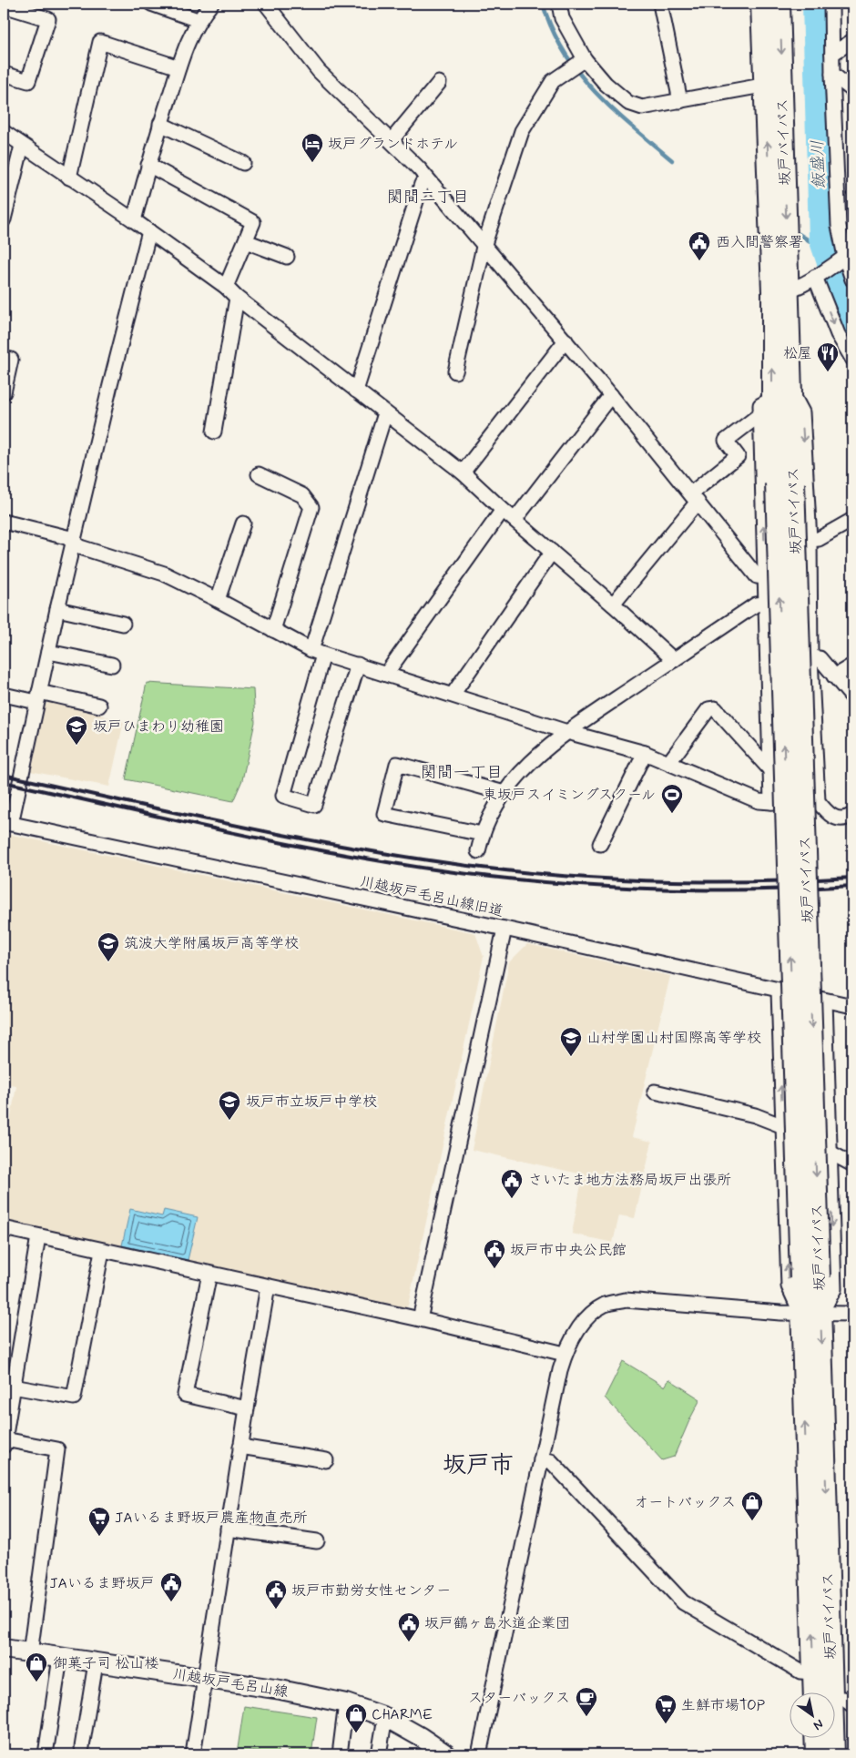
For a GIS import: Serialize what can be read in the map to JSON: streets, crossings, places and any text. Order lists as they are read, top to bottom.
{
  "streets": {
    "highway": ["坂戸バイパス"],
    "main road": ["川越坂戸毛呂山線"],
    "street": ["川越坂戸毛呂山線旧道"]
  },
  "districts": ["関間二丁目", "関間一丁目", "坂戸市"],
  "water": ["飯盛川"],
  "places": {
    "hotel": ["坂戸グランドホテル"],
    "public building": [
      "西入間警察署",
      "さいたま地方法務局坂戸出張所",
      "坂戸市中央公民館",
      "JAいるま野坂戸",
      "坂戸市勤労女性センター",
      "坂戸鶴ヶ島水道企業団"
    ],
    "restaurant": ["松屋"],
    "school or university": [
      "坂戸ひまわり幼稚園",
      "筑波大学附属坂戸高等学校",
      "山村学園山村国際高等学校",
      "坂戸市立坂戸中学校"
    ],
    "sports": ["東坂戸スイミングスクール"],
    "shop": ["オートバックス", "御菓子司 松山楼", "CHARME"],
    "supermarket": ["JAいるま野坂戸農産物直売所", "生鮮市場TOP"],
    "cafe": ["スターバックス"]
  },
  "north": "bottom right"
}
